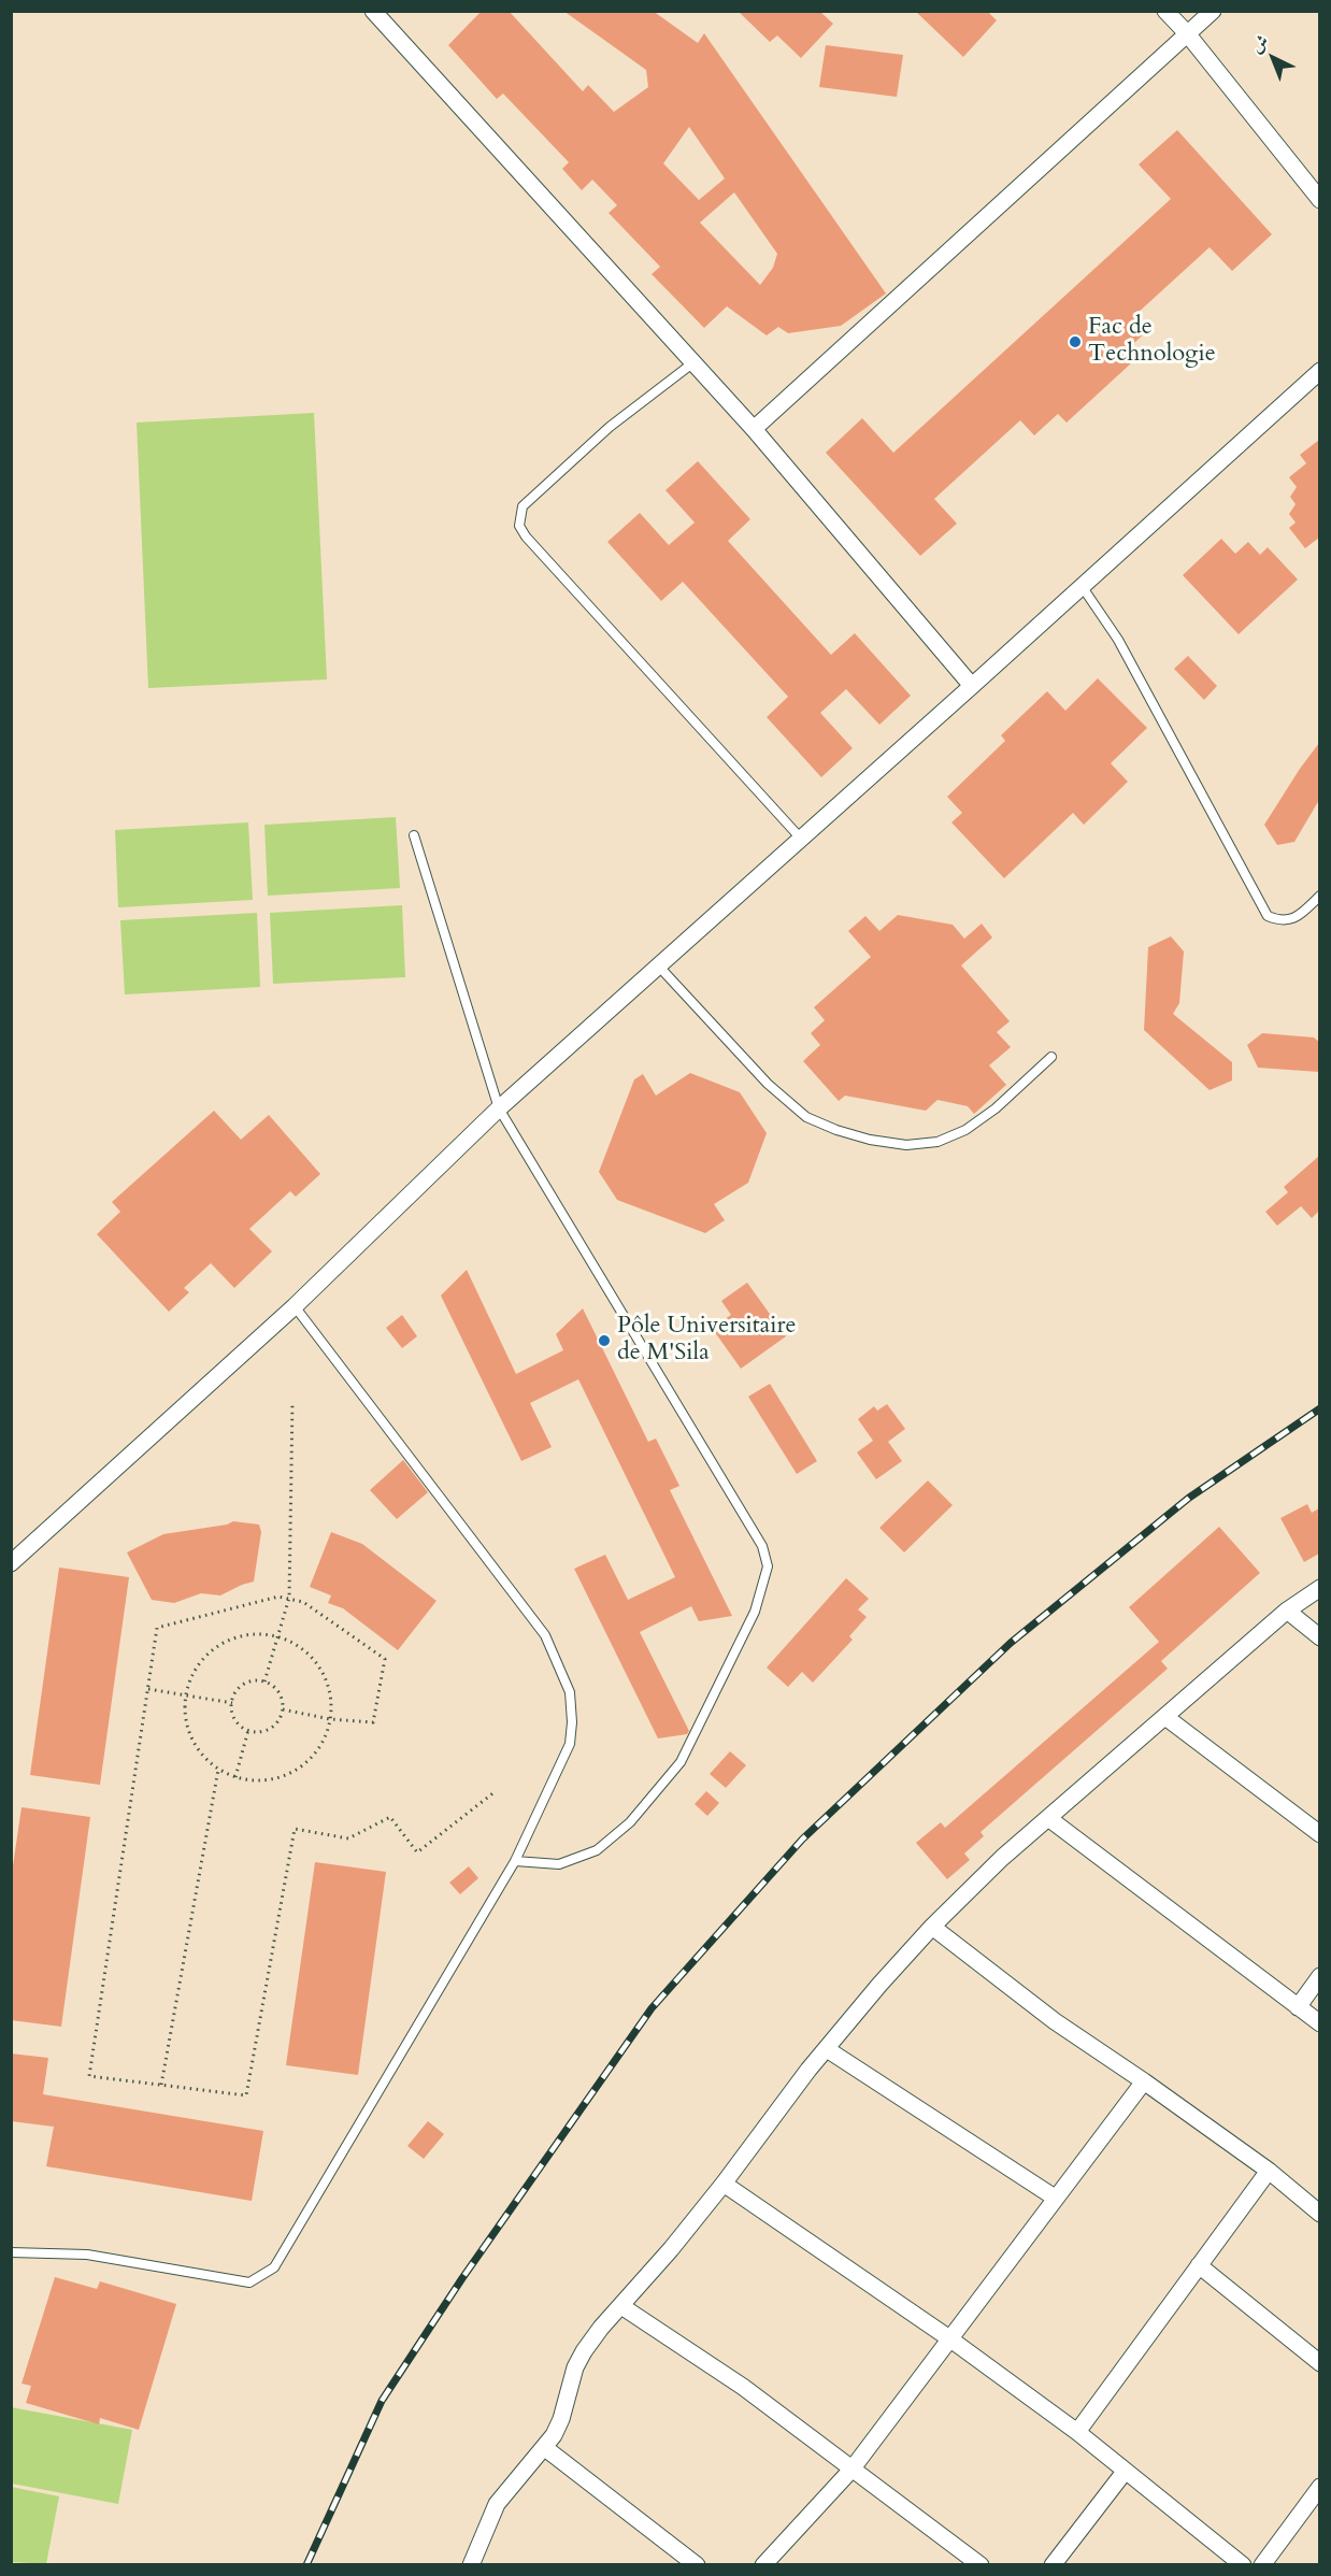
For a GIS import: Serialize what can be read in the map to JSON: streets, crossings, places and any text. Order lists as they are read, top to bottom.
{
  "places": ["Fac de Technologie", "Pôle Universitaire de M'Sila"],
  "north": "top left"
}
